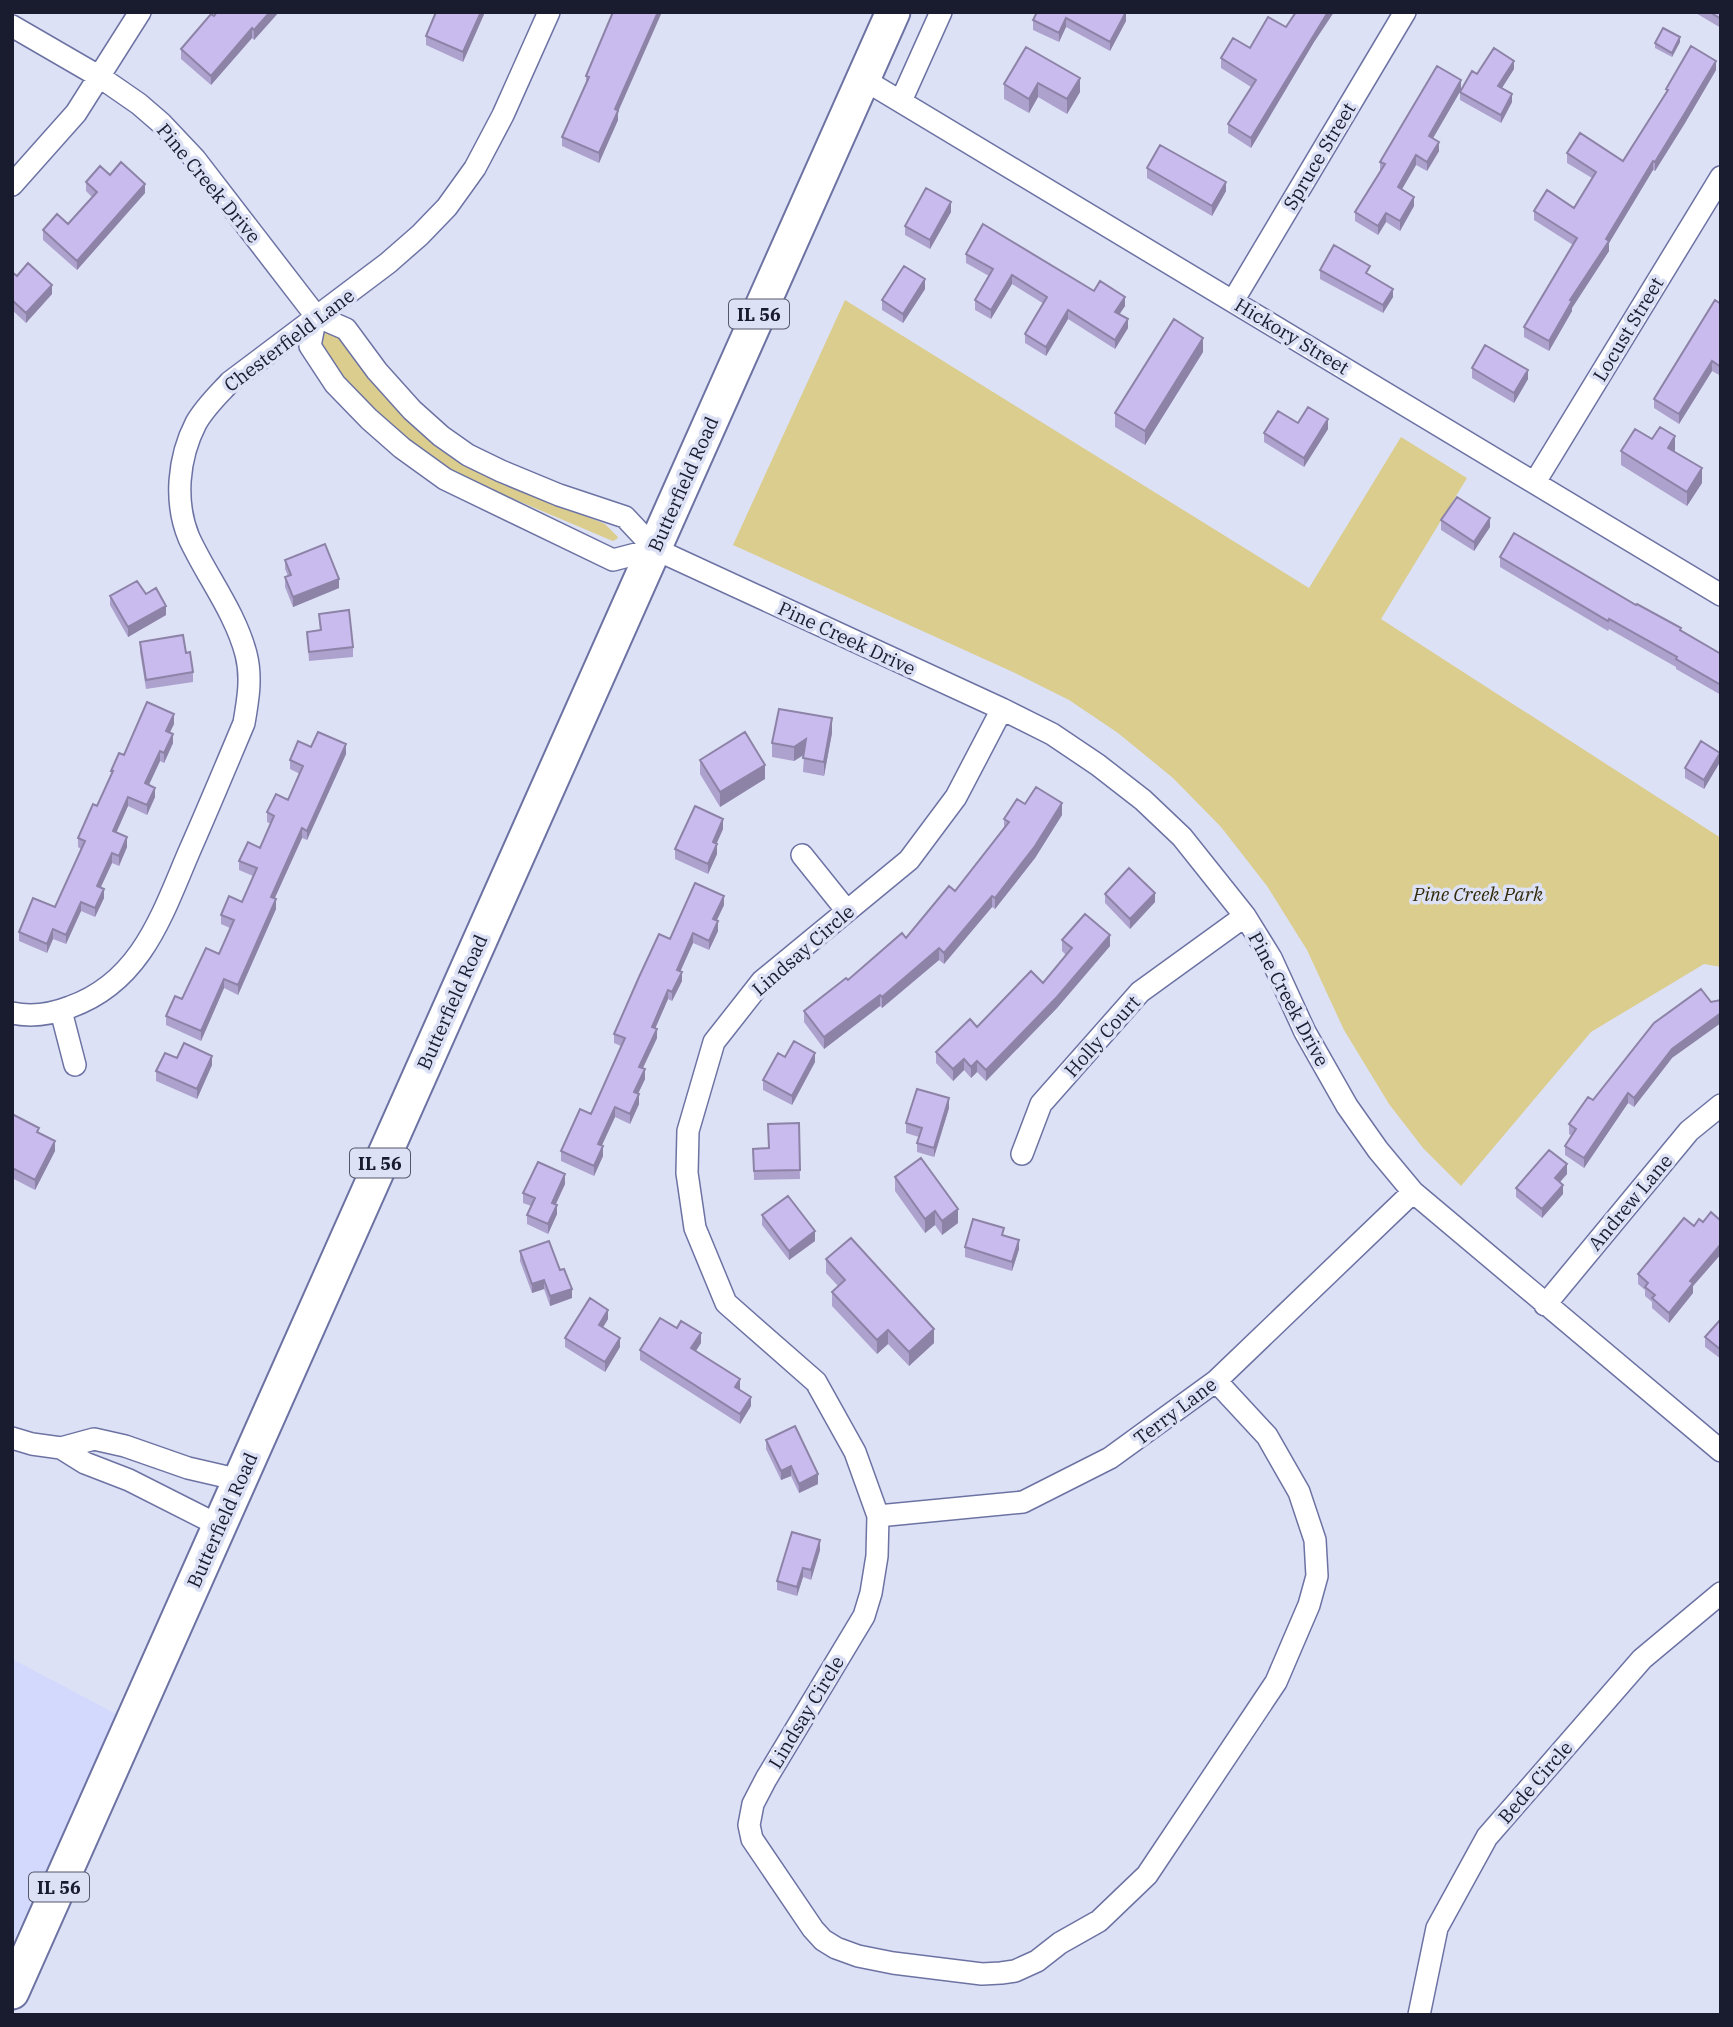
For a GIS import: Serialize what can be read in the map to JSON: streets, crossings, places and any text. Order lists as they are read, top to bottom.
{
  "streets": {
    "main road": ["IL 56", "Butterfield Road"],
    "street": [
      "Spruce Street",
      "Pine Creek Drive",
      "Locust Street",
      "Hickory Street",
      "Chesterfield Lane",
      "Lindsay Circle",
      "Holly Court",
      "Andrew Lane",
      "Terry Lane",
      "Bede Circle"
    ]
  },
  "crossings": [
    ["Spruce Street", "Hickory Street"],
    ["Pine Creek Drive", "Chesterfield Lane"],
    ["Pine Creek Drive", "Butterfield Road"],
    ["Pine Creek Drive", "Lindsay Circle"],
    ["Pine Creek Drive", "Holly Court"],
    ["Pine Creek Drive", "Andrew Lane"],
    ["Pine Creek Drive", "Terry Lane"],
    ["Locust Street", "Hickory Street"],
    ["Hickory Street", "Butterfield Road"],
    ["Lindsay Circle", "Terry Lane"]
  ],
  "parks": ["Pine Creek Park"]
}
